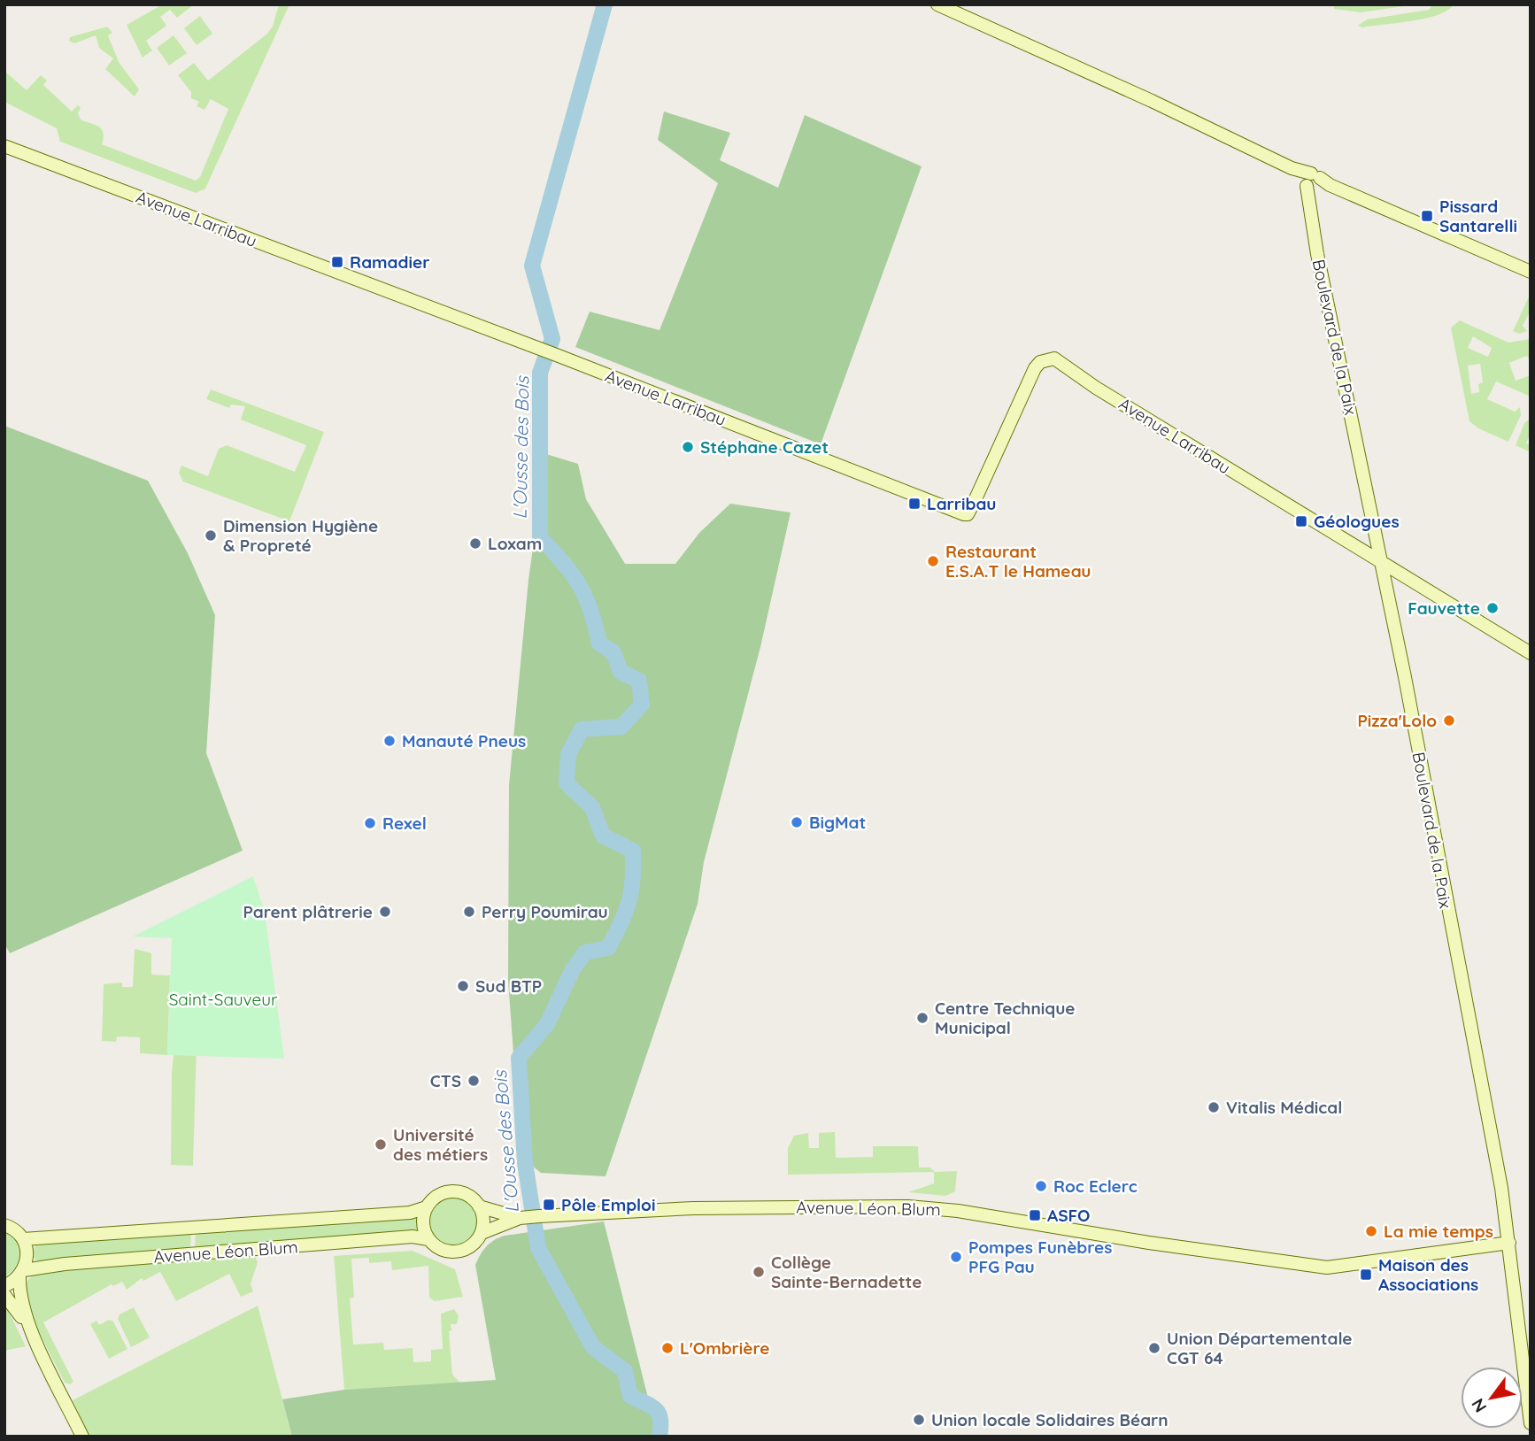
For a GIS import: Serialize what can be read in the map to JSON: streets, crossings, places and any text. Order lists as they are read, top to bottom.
{
  "streets": {
    "street": ["Avenue Larribau", "Boulevard de la Paix", "Avenue Léon Blum"]
  },
  "crossings": [
    ["Avenue Larribau", "Boulevard de la Paix"],
    ["Boulevard de la Paix", "Avenue Léon Blum"]
  ],
  "water": ["L'Ousse des Bois"],
  "parks": ["Saint-Sauveur"],
  "places": {
    "transit": [
      "Pissard Santarelli",
      "Ramadier",
      "Larribau",
      "Géologues",
      "Pôle Emploi",
      "ASFO",
      "Maison des Associations"
    ],
    "other": [
      "Stéphane Cazet",
      "Dimension Hygiène & Propreté",
      "Loxam",
      "Restaurant E.S.A.T le Hameau",
      "Fauvette",
      "Pizza'Lolo",
      "Manauté Pneus",
      "BigMat",
      "Rexel",
      "Parent plâtrerie",
      "Perry Poumirau",
      "Sud BTP",
      "Centre Technique Municipal",
      "CTS",
      "Vitalis Médical",
      "Université des métiers",
      "Roc Eclerc",
      "La mie temps",
      "Pompes Funèbres PFG Pau",
      "Collège Sainte-Bernadette",
      "L'Ombrière",
      "Union Départementale CGT 64",
      "Union locale Solidaires Béarn"
    ]
  },
  "north": "bottom left"
}
